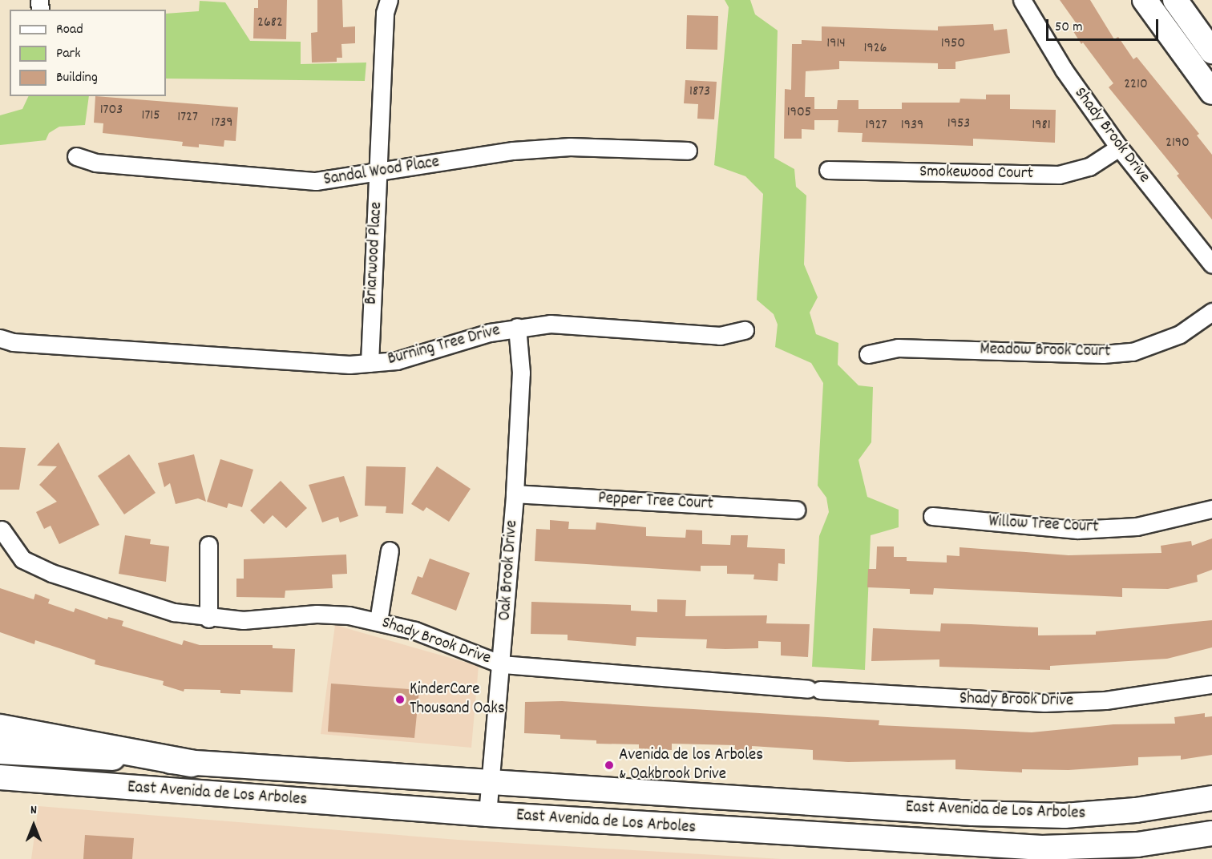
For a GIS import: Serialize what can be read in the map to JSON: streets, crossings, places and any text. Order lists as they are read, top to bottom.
{
  "streets": {
    "main road": ["East Avenida de Los Arboles"],
    "street": [
      "Shady Brook Drive",
      "Sandal Wood Place",
      "Smokewood Court",
      "Briarwood Place",
      "Burning Tree Drive",
      "Meadow Brook Court",
      "Pepper Tree Court",
      "Willow Tree Court",
      "Oak Brook Drive"
    ]
  },
  "crossings": [
    ["Shady Brook Drive", "Smokewood Court"],
    ["Shady Brook Drive", "Oak Brook Drive"],
    ["Sandal Wood Place", "Briarwood Place"],
    ["Briarwood Place", "Burning Tree Drive"],
    ["Burning Tree Drive", "Oak Brook Drive"],
    ["Pepper Tree Court", "Oak Brook Drive"],
    ["Oak Brook Drive", "East Avenida de Los Arboles"]
  ],
  "places": ["KinderCare Thousand Oaks", "Avenida de los Arboles & Oakbrook Drive"],
  "house_numbers": [
    "2682",
    "1914",
    "1950",
    "1926",
    "2210",
    "1873",
    "1703",
    "1905",
    "1715",
    "1727",
    "1739",
    "1953",
    "1927",
    "1939",
    "1981",
    "2190"
  ],
  "legend": ["Road", "Park", "Building"],
  "scale_bar": "50 m",
  "north": "top"
}
